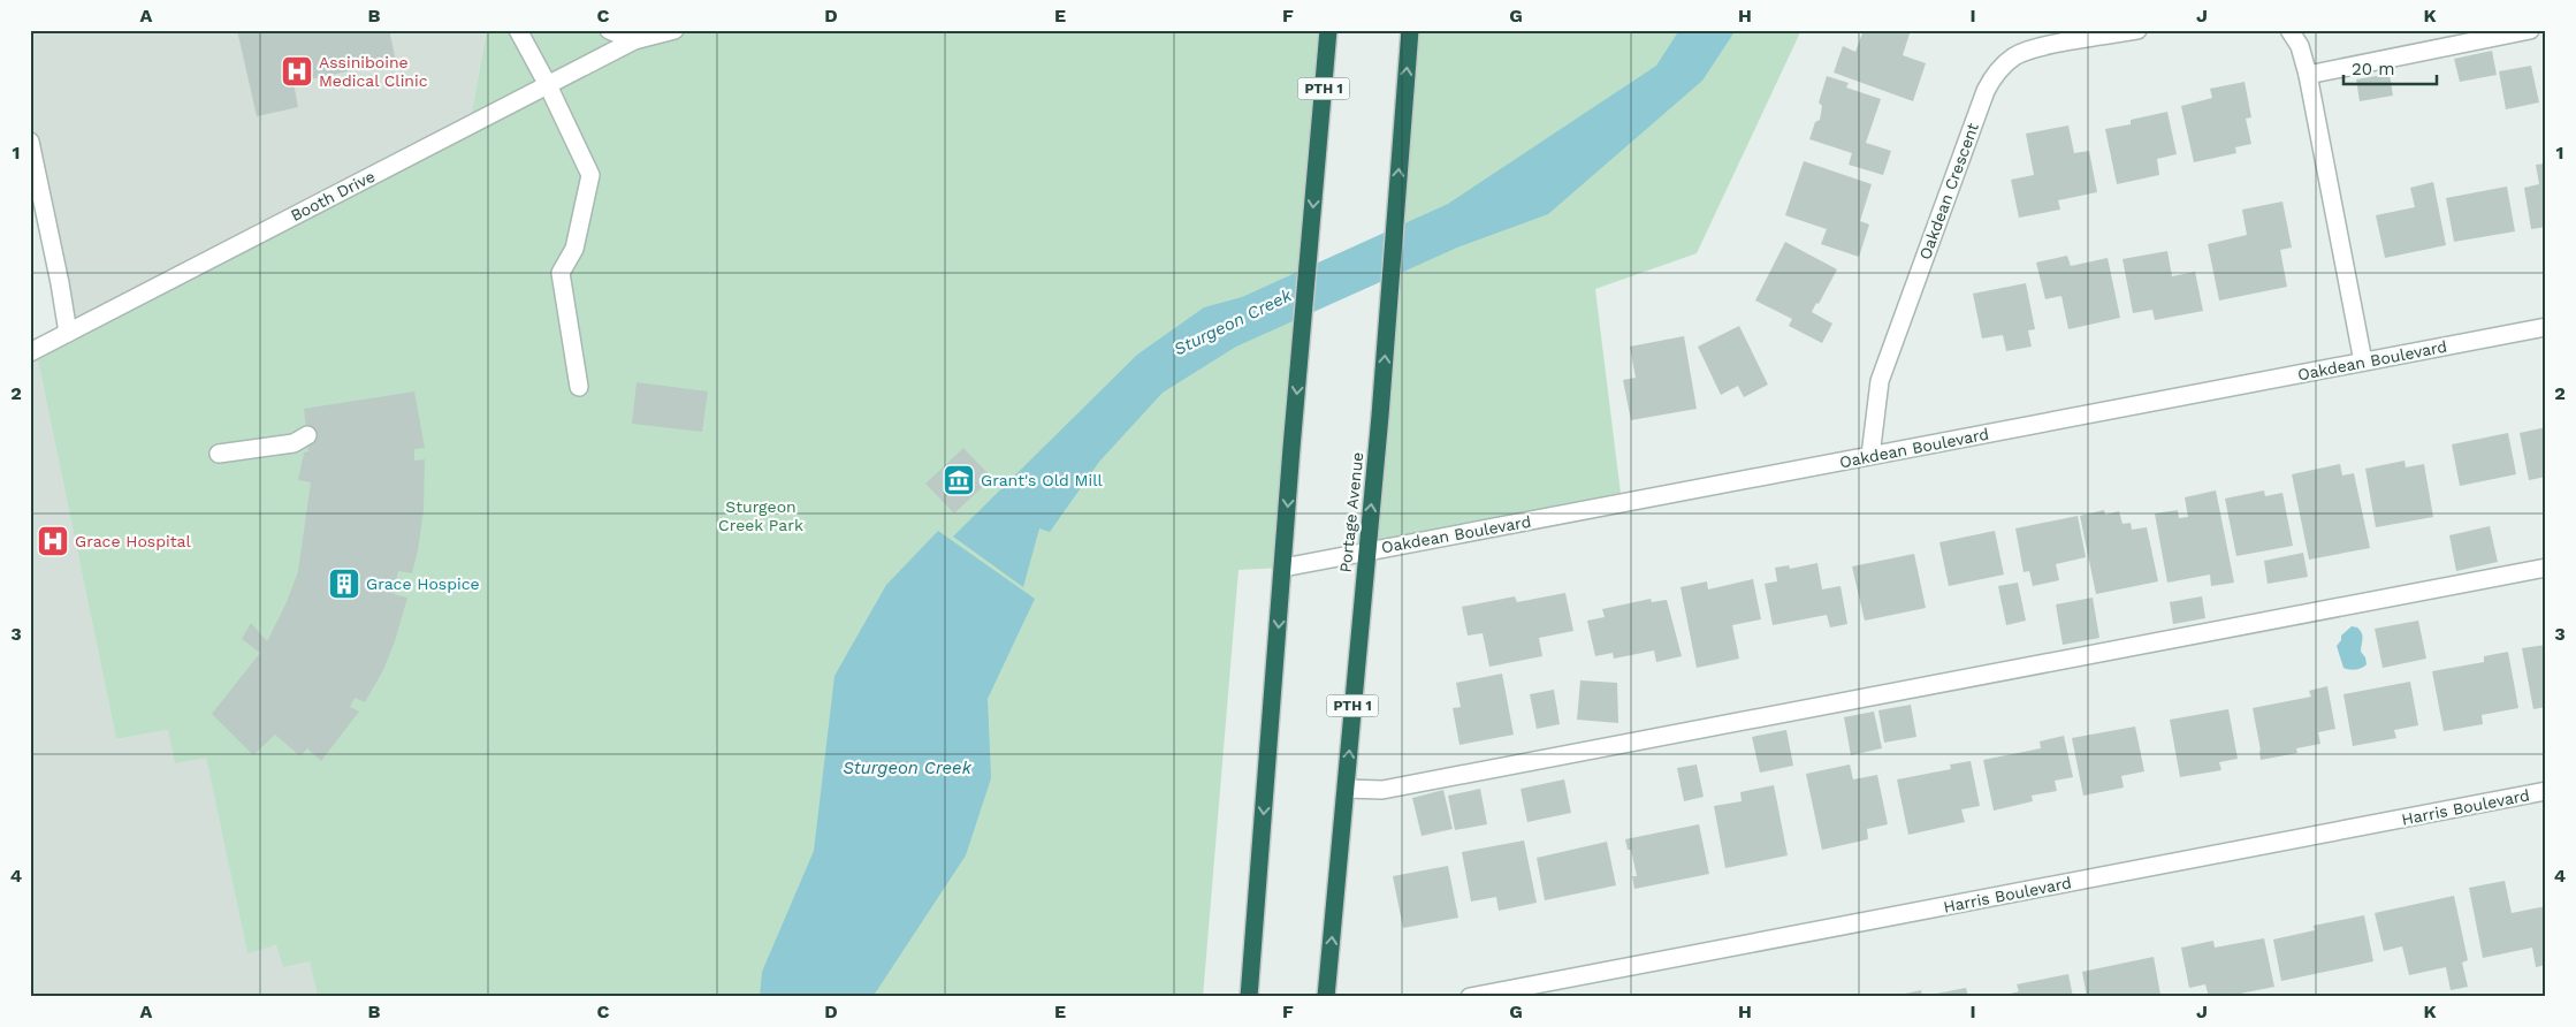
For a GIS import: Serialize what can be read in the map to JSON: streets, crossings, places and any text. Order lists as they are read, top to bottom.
{
  "streets": {
    "highway": ["PTH 1", "Portage Avenue"],
    "street": [
      "Oakdean Crescent",
      "Booth Drive",
      "Oakdean Boulevard",
      "Harris Boulevard"
    ]
  },
  "crossings": [
    ["PTH 1", "Oakdean Boulevard"],
    ["Oakdean Crescent", "Oakdean Boulevard"],
    ["Oakdean Boulevard", "Portage Avenue"]
  ],
  "water": ["Sturgeon Creek"],
  "parks": ["Sturgeon Creek Park"],
  "places": {
    "hospital": ["Assiniboine Medical Clinic", "Grace Hospital"],
    "museum": ["Grant's Old Mill"],
    "building": ["Grace Hospice"]
  },
  "scale_bar": "20 m",
  "grid": {
    "columns": [
      "A",
      "B",
      "C",
      "D",
      "E",
      "F",
      "G",
      "H",
      "I",
      "J",
      "K"
    ],
    "rows": [
      "1",
      "2",
      "3",
      "4"
    ]
  }
}
